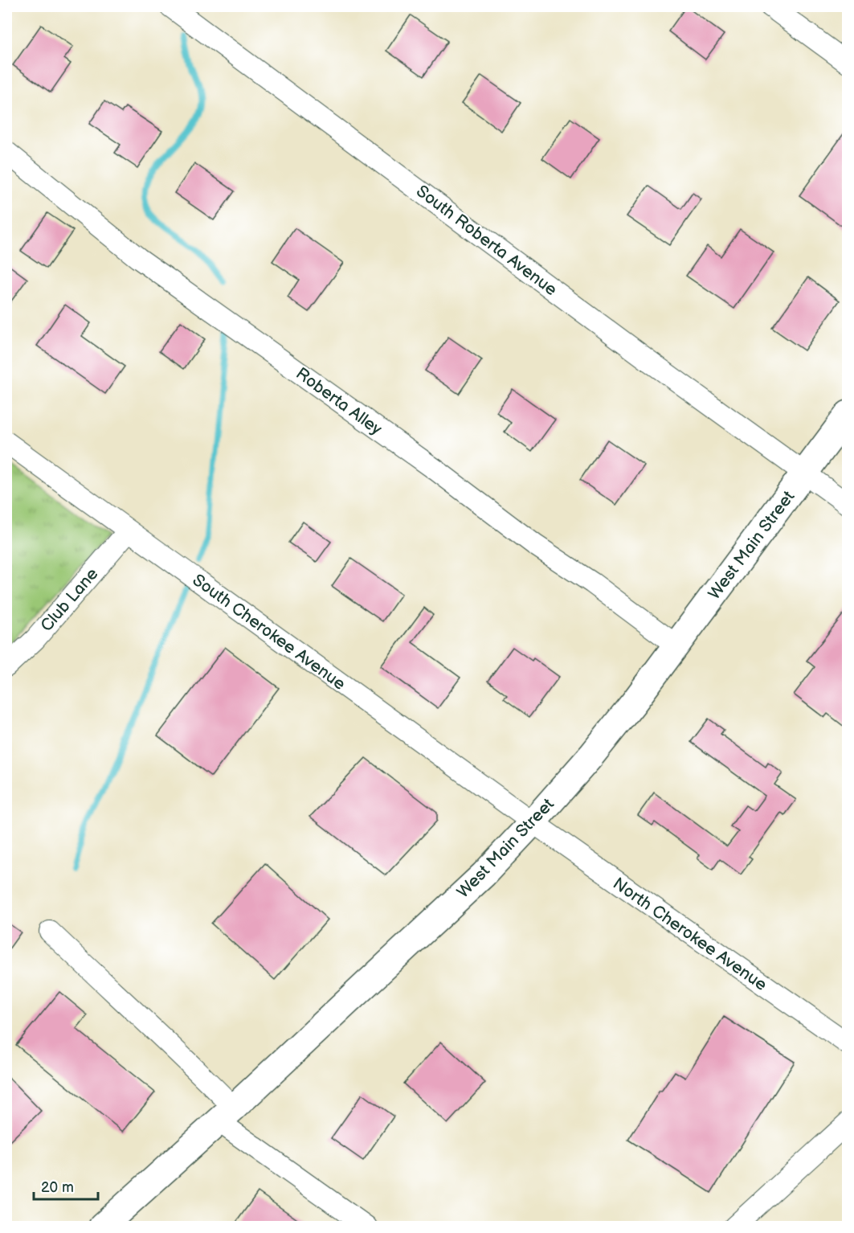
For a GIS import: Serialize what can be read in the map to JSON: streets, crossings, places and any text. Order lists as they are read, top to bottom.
{
  "streets": {
    "main road": ["West Main Street"],
    "street": [
      "South Roberta Avenue",
      "Roberta Alley",
      "Club Lane",
      "South Cherokee Avenue",
      "North Cherokee Avenue"
    ]
  },
  "crossings": [
    ["South Roberta Avenue", "West Main Street"],
    ["Roberta Alley", "West Main Street"],
    ["West Main Street", "South Cherokee Avenue"],
    ["West Main Street", "North Cherokee Avenue"],
    ["Club Lane", "South Cherokee Avenue"],
    ["South Cherokee Avenue", "North Cherokee Avenue"]
  ],
  "scale_bar": "20 m"
}
